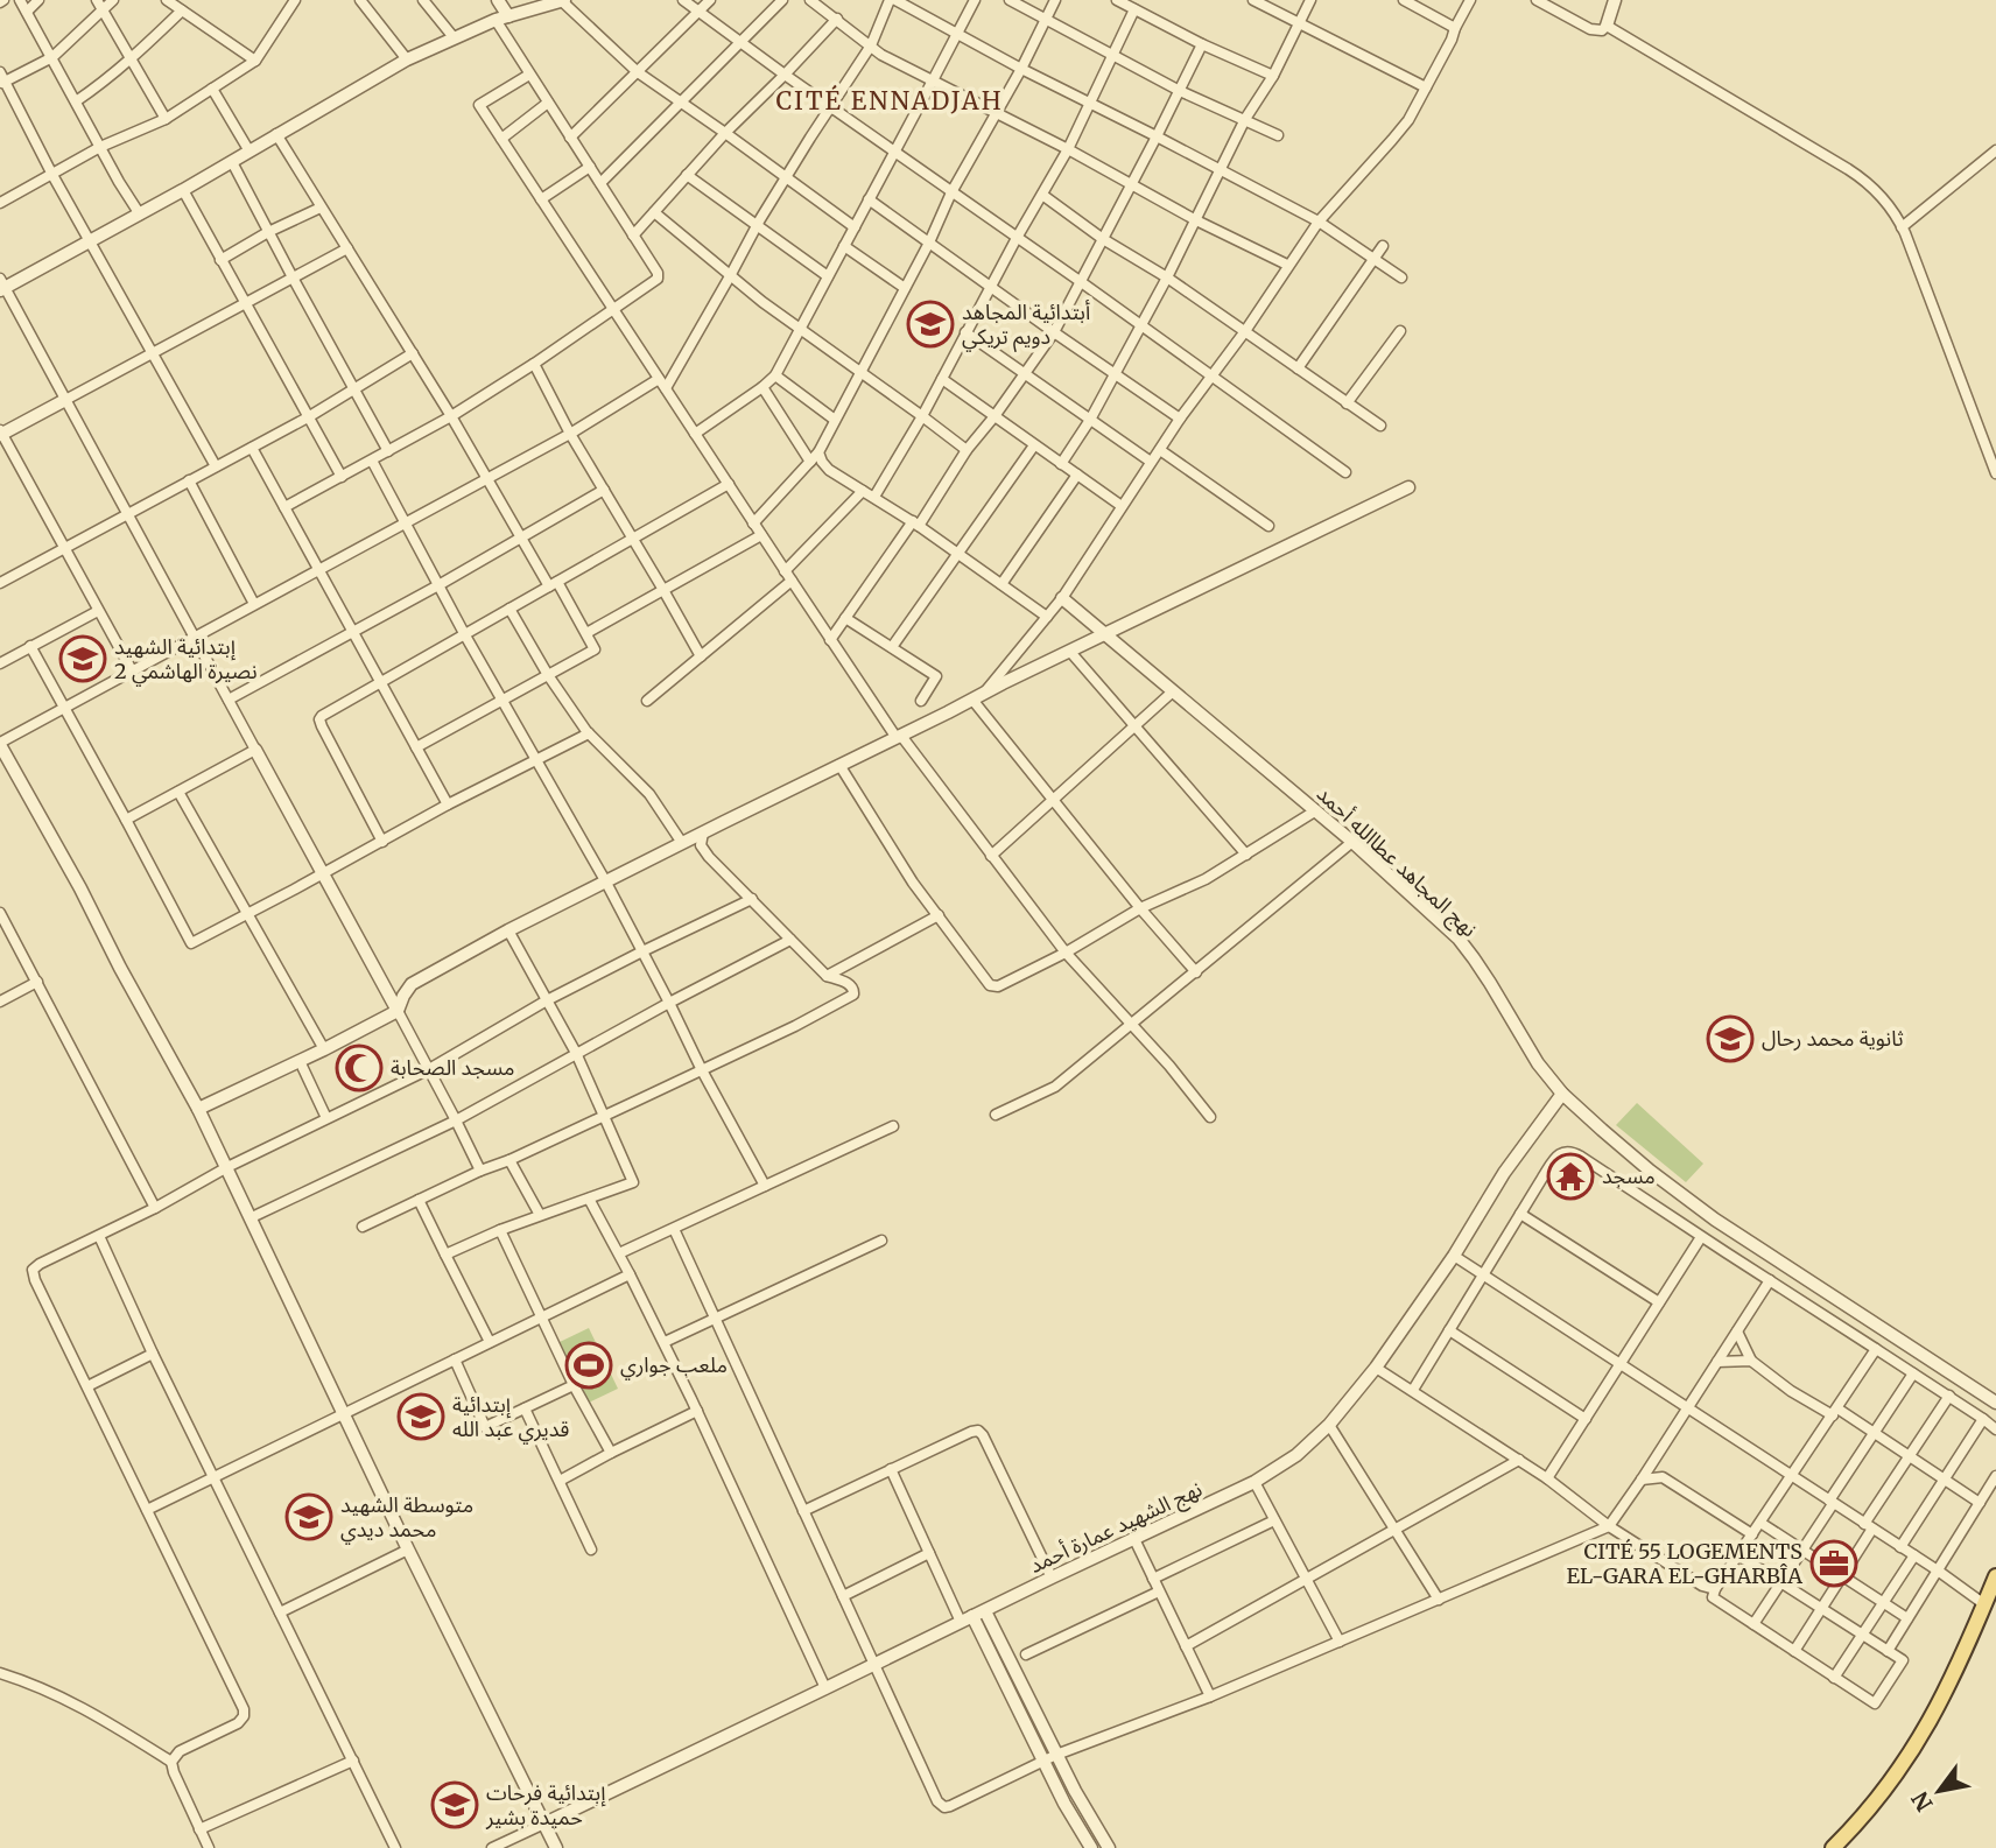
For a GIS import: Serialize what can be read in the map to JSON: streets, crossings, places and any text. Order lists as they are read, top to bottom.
{
  "streets": {
    "street": ["نهج المجاهد عطاالله أحمد", "نهج الشهيد عمارة أحمد"]
  },
  "crossings": [
    ["نهج المجاهد عطاالله أحمد", "نهج الشهيد عمارة أحمد"]
  ],
  "districts": ["CITÉ ENNADJAH"],
  "places": {
    "school or university": [
      "أبتدائية المجاهد دويم تريكي",
      "إبتدائية الشهيد نصيرة الهاشمي 2",
      "ثانوية محمد رحال",
      "إبتدائية قديري عبد الله",
      "متوسطة الشهيد محمد ديدي",
      "إبتدائية فرحات حميدة بشير"
    ],
    "mosque": ["مسجد الصحابة"],
    "temple": ["مسجد"],
    "sports": ["ملعب جواري"],
    "office": ["CITÉ 55 LOGEMENTS EL-GARA EL-GHARBÎA"]
  },
  "north": "bottom left"
}
